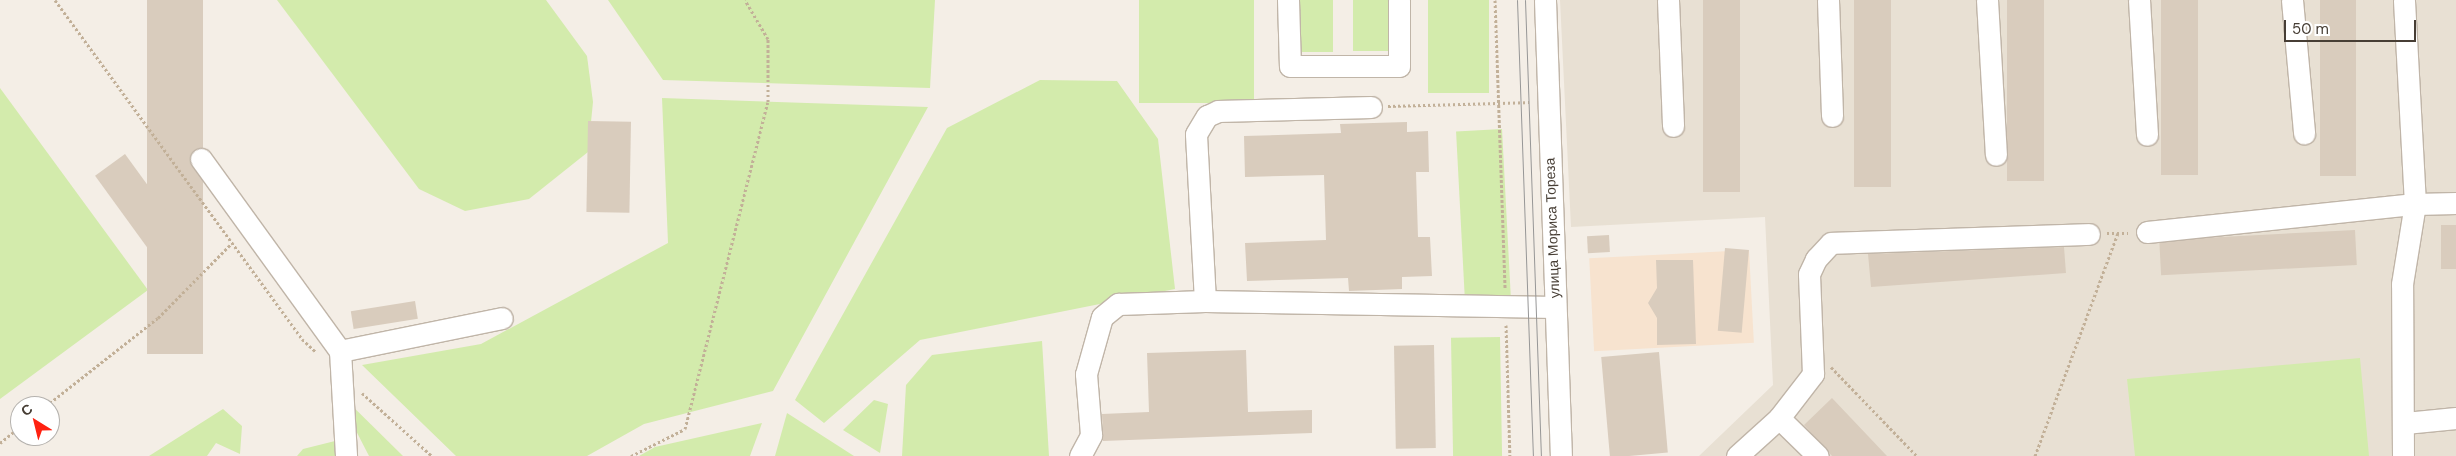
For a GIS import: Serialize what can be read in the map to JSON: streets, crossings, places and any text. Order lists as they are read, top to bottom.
{
  "streets": {
    "street": ["улица Мориса Тореза"]
  },
  "scale_bar": "50 m",
  "north": "top left"
}
